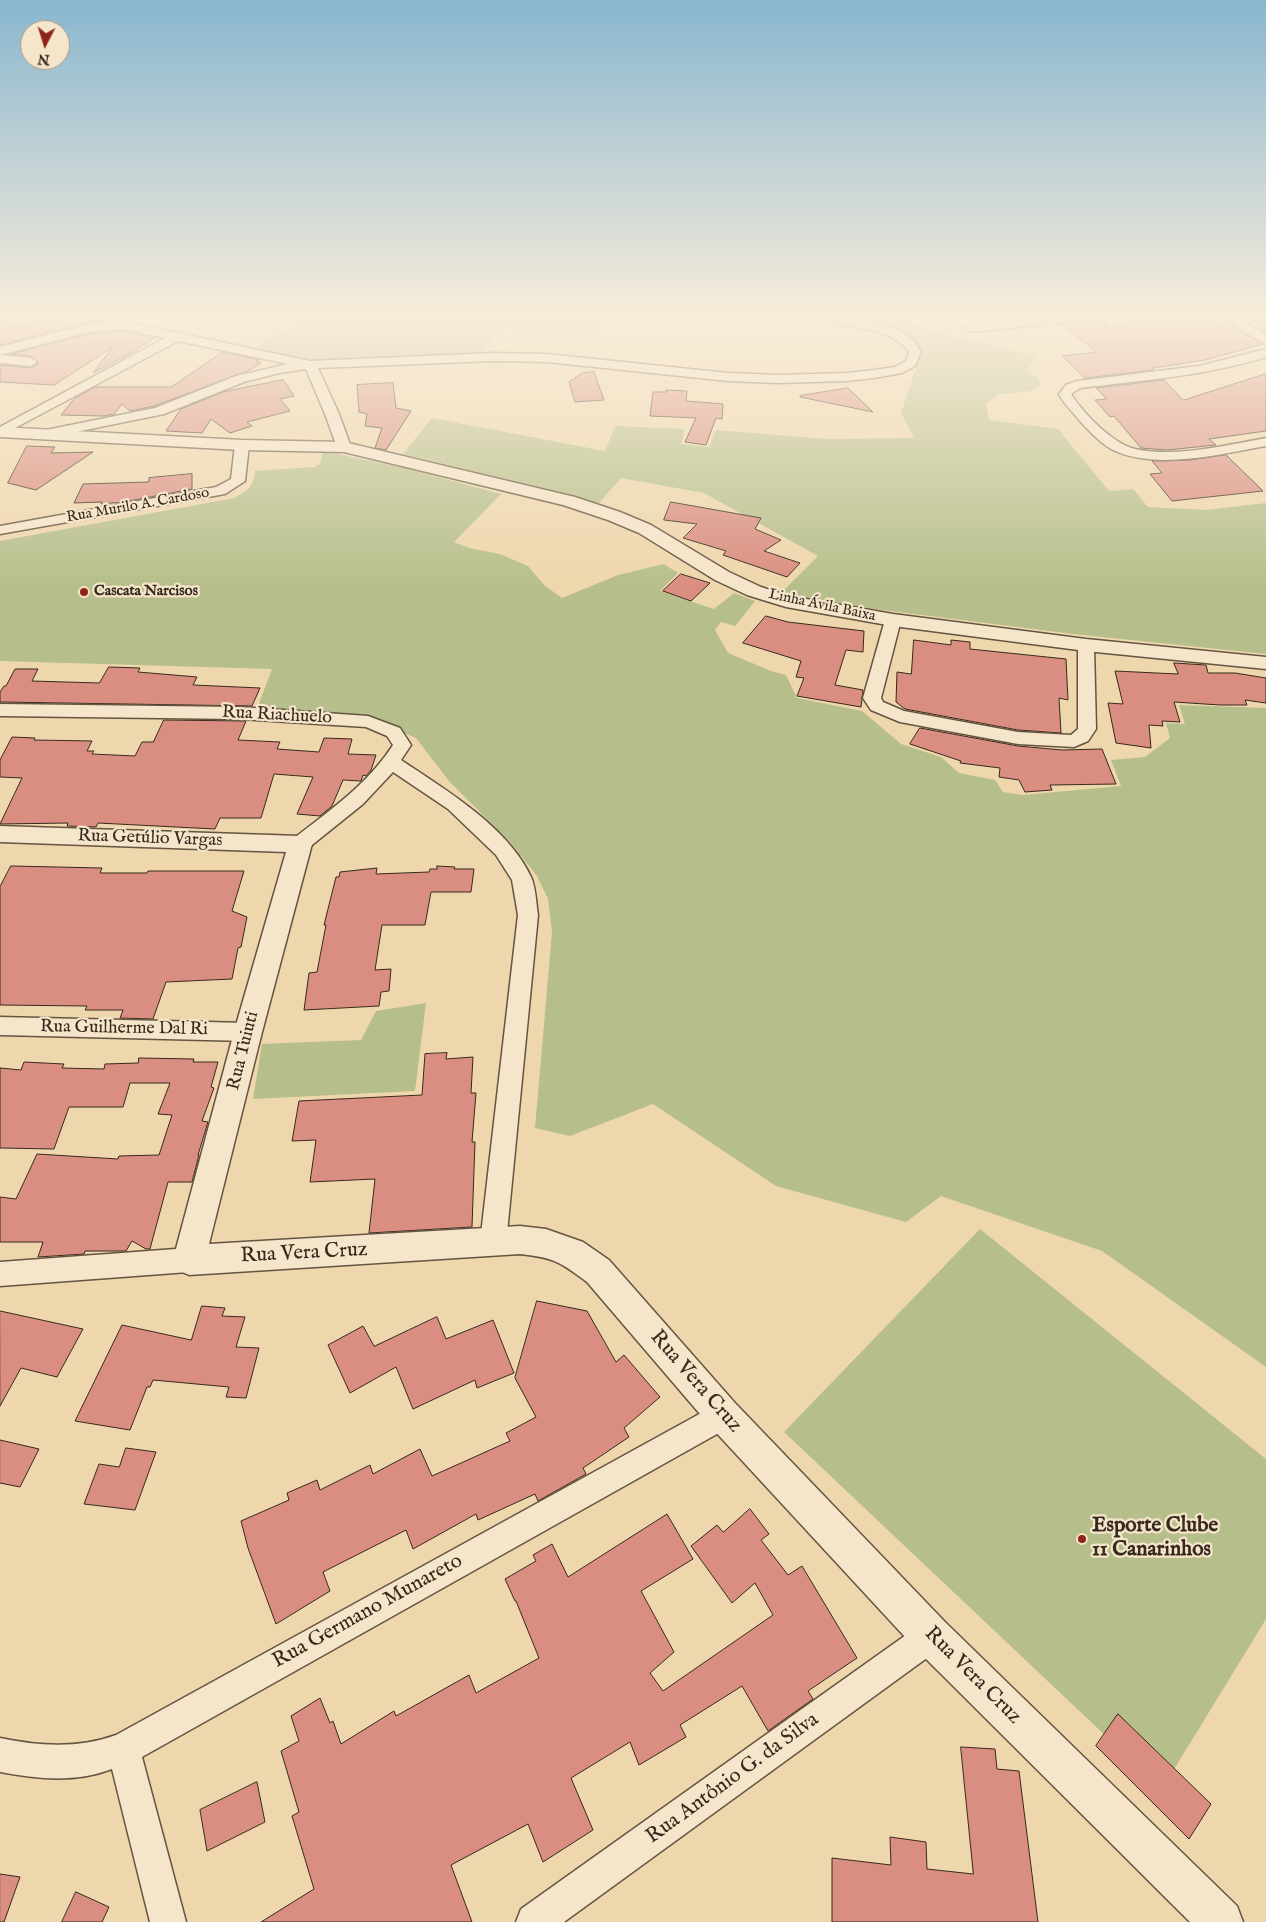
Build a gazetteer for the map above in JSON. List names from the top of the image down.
{
  "streets": {
    "street": [
      "Rua Murilo A. Cardoso",
      "Linha Ávila Baixa",
      "Rua Riachuelo",
      "Rua Getúlio Vargas",
      "Rua Guilherme Dal Ri",
      "Rua Tuiuti",
      "Rua Vera Cruz",
      "Rua Germano Munareto",
      "Rua Antônio G. da Silva"
    ]
  },
  "crossings": [
    ["Rua Murilo A. Cardoso", "Linha Ávila Baixa"],
    ["Rua Riachuelo", "Rua Getúlio Vargas"],
    ["Rua Riachuelo", "Rua Tuiuti"],
    ["Rua Getúlio Vargas", "Rua Tuiuti"],
    ["Rua Guilherme Dal Ri", "Rua Tuiuti"],
    ["Rua Tuiuti", "Rua Vera Cruz"],
    ["Rua Vera Cruz", "Rua Germano Munareto"],
    ["Rua Vera Cruz", "Rua Antônio G. da Silva"]
  ],
  "places": ["Cascata Narcisos", "Esporte Clube 11 Canarinhos"],
  "north": "bottom"
}
